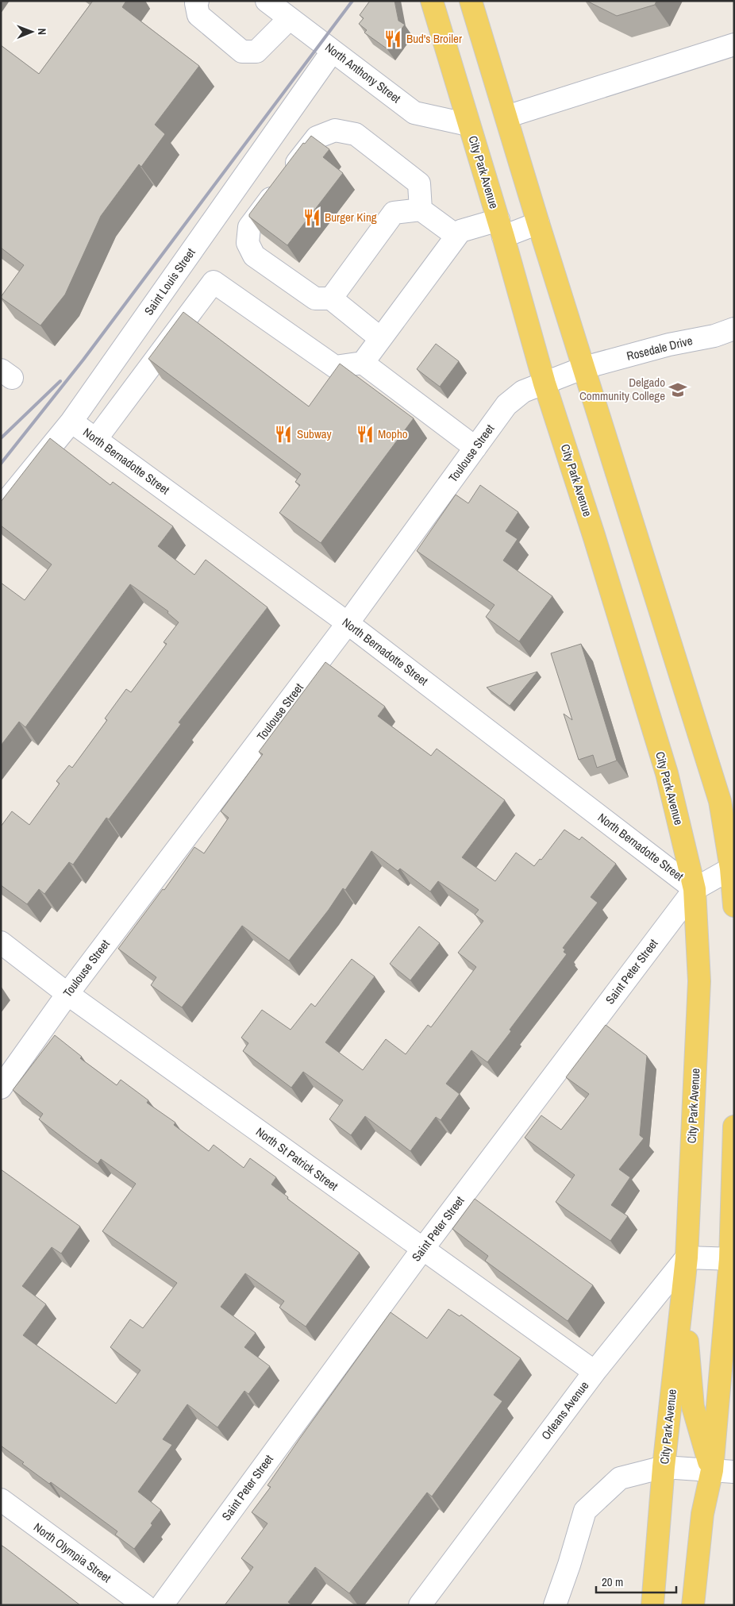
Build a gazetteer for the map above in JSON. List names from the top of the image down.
{
  "streets": {
    "main road": ["City Park Avenue"],
    "street": [
      "North Anthony Street",
      "Saint Louis Street",
      "Rosedale Drive",
      "Toulouse Street",
      "North Bernadotte Street",
      "Saint Peter Street",
      "North St Patrick Street",
      "Orleans Avenue",
      "North Olympia Street"
    ]
  },
  "crossings": [
    ["North Anthony Street", "City Park Avenue"],
    ["North Anthony Street", "Saint Louis Street"],
    ["City Park Avenue", "Toulouse Street"],
    ["City Park Avenue", "North Bernadotte Street"],
    ["City Park Avenue", "Saint Peter Street"],
    ["City Park Avenue", "Orleans Avenue"],
    ["Saint Louis Street", "North Bernadotte Street"],
    ["Rosedale Drive", "Toulouse Street"],
    ["Toulouse Street", "North Bernadotte Street"],
    ["Toulouse Street", "North St Patrick Street"],
    ["North Bernadotte Street", "Saint Peter Street"],
    ["Saint Peter Street", "North St Patrick Street"],
    ["North St Patrick Street", "Orleans Avenue"]
  ],
  "places": {
    "restaurant": [
      "Bud's Broiler",
      "Burger King",
      "Subway",
      "Mopho"
    ],
    "school or university": ["Delgado Community College"]
  },
  "scale_bar": "20 m",
  "north": "right"
}
